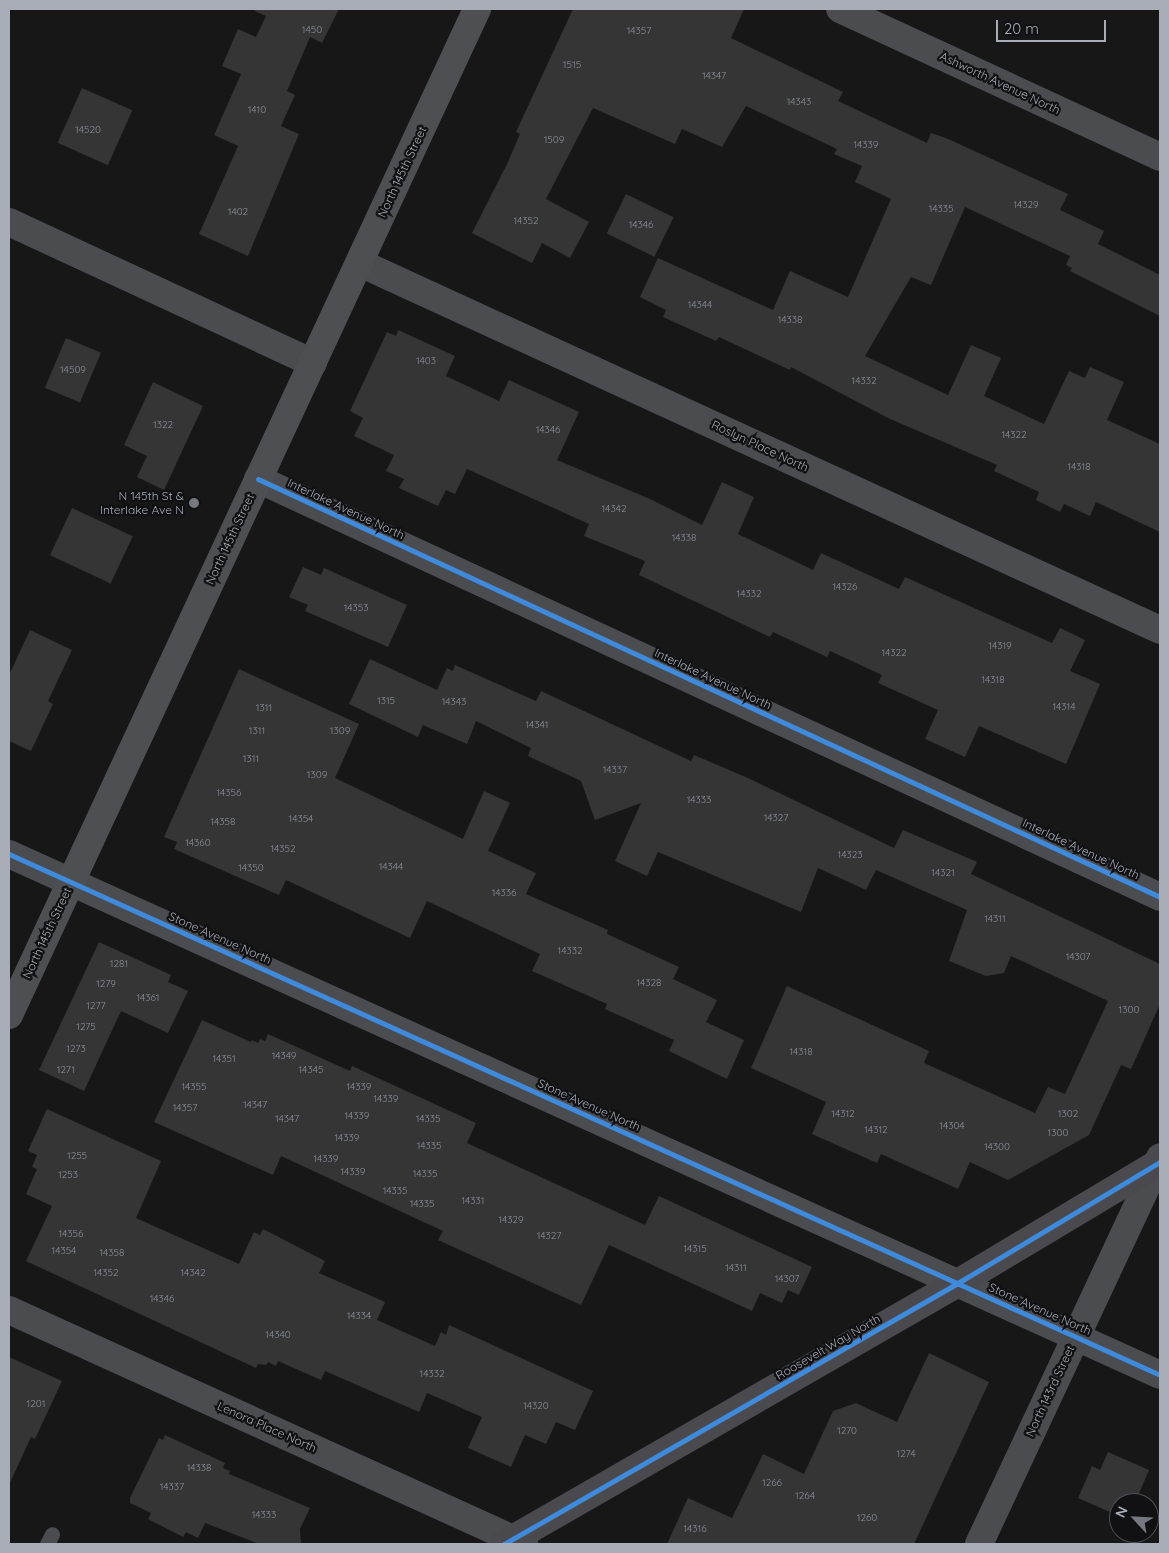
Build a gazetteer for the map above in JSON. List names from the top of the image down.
{
  "streets": {
    "main road": ["North 145th Street"],
    "street": [
      "Ashworth Avenue North",
      "Roslyn Place North",
      "Interlake Avenue North",
      "Stone Avenue North",
      "Roosevelt Way North",
      "North 143rd Street",
      "Lenora Place North"
    ]
  },
  "crossings": [
    ["North 145th Street", "Roslyn Place North"],
    ["North 145th Street", "Interlake Avenue North"],
    ["North 145th Street", "Stone Avenue North"],
    ["Stone Avenue North", "Roosevelt Way North"],
    ["Stone Avenue North", "North 143rd Street"],
    ["Roosevelt Way North", "North 143rd Street"],
    ["Roosevelt Way North", "Lenora Place North"]
  ],
  "places": ["N 145th St & Interlake Ave N"],
  "house_numbers": [
    "1450",
    "14357",
    "1515",
    "14347",
    "14343",
    "1410",
    "14520",
    "1509",
    "14339",
    "14329",
    "14335",
    "1402",
    "14352",
    "14346",
    "14344",
    "14338",
    "1403",
    "14509",
    "14332",
    "1322",
    "14346",
    "14322",
    "14318",
    "14342",
    "14338",
    "14326",
    "14332",
    "14353",
    "14319",
    "14322",
    "14318",
    "1315",
    "14343",
    "14314",
    "1311",
    "14341",
    "1311",
    "1309",
    "1311",
    "14337",
    "1309",
    "14356",
    "14333",
    "14327",
    "14354",
    "14358",
    "14360",
    "14352",
    "14323",
    "14344",
    "14350",
    "14321",
    "14336",
    "14311",
    "14332",
    "14307",
    "1281",
    "14328",
    "1279",
    "14361",
    "1277",
    "1300",
    "1275",
    "1273",
    "14318",
    "14349",
    "14351",
    "1271",
    "14345",
    "14355",
    "14339",
    "14339",
    "14347",
    "14357",
    "14312",
    "1302",
    "14339",
    "14347",
    "14335",
    "14304",
    "14312",
    "1300",
    "14339",
    "14335",
    "14300",
    "1255",
    "14339",
    "14339",
    "14335",
    "1253",
    "14335",
    "14331",
    "14335",
    "14329",
    "14356",
    "14327",
    "14315",
    "14354",
    "14358",
    "14311",
    "14352",
    "14342",
    "14307",
    "14346",
    "14334",
    "14340",
    "14332",
    "1201",
    "14320",
    "1270",
    "1274",
    "14338",
    "1266",
    "14337",
    "1264",
    "14333",
    "1260",
    "14316"
  ],
  "scale_bar": "20 m",
  "north": "top left"
}
